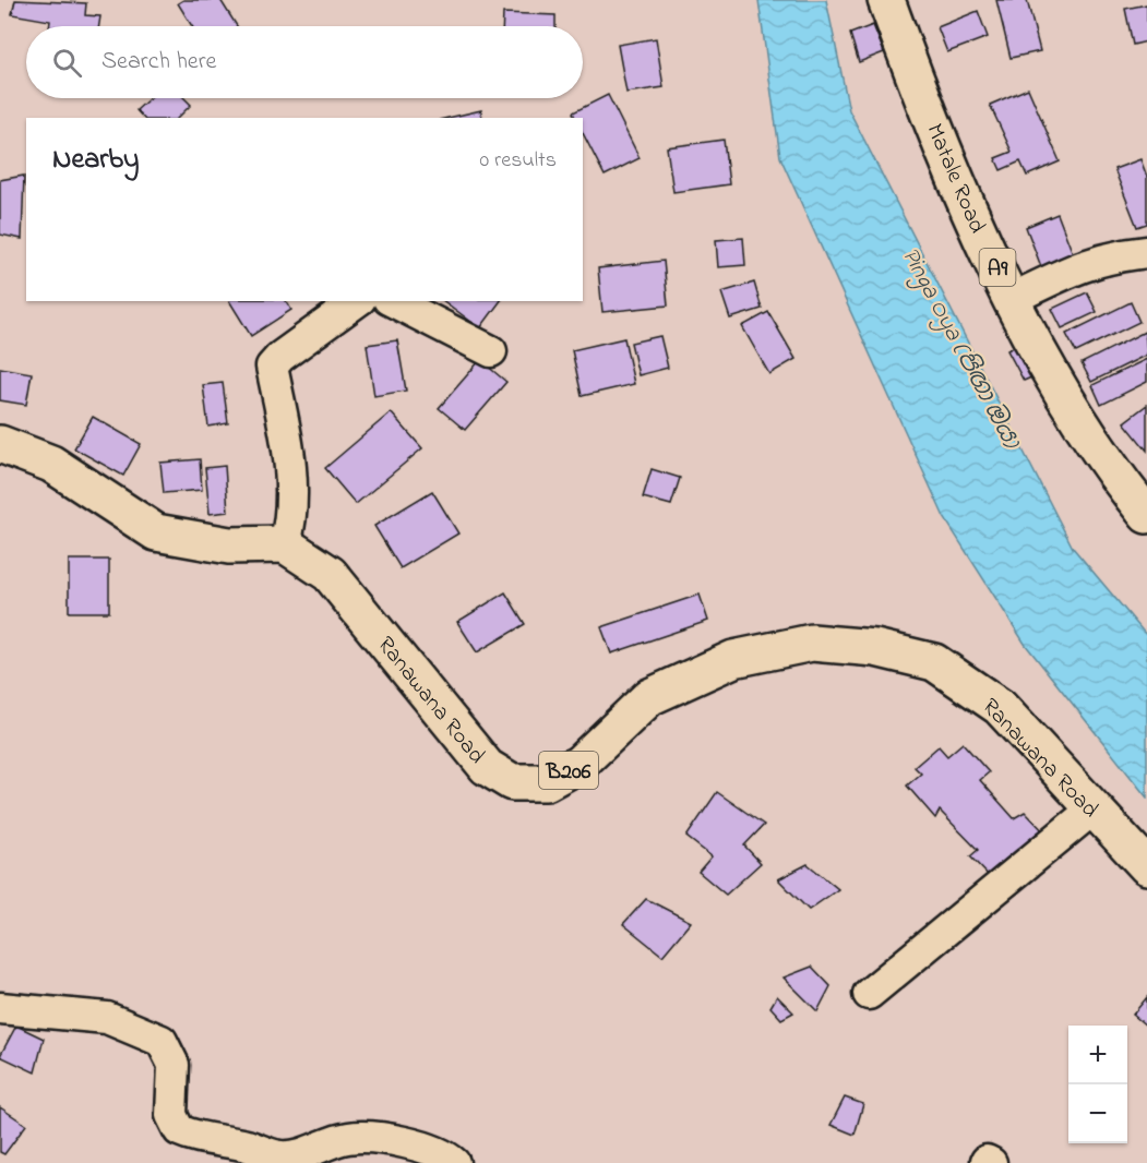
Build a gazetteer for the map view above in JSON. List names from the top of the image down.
{
  "streets": {
    "main road": [
      "Matale Road",
      "A9",
      "Ranawana Road",
      "B206"
    ]
  },
  "water": ["Pinga Oya (පිඟා ඔය)"],
  "page": {
    "search": "Search here",
    "heading": ["Nearby", "0 results"],
    "map_buttons": ["+", "−"]
  }
}
